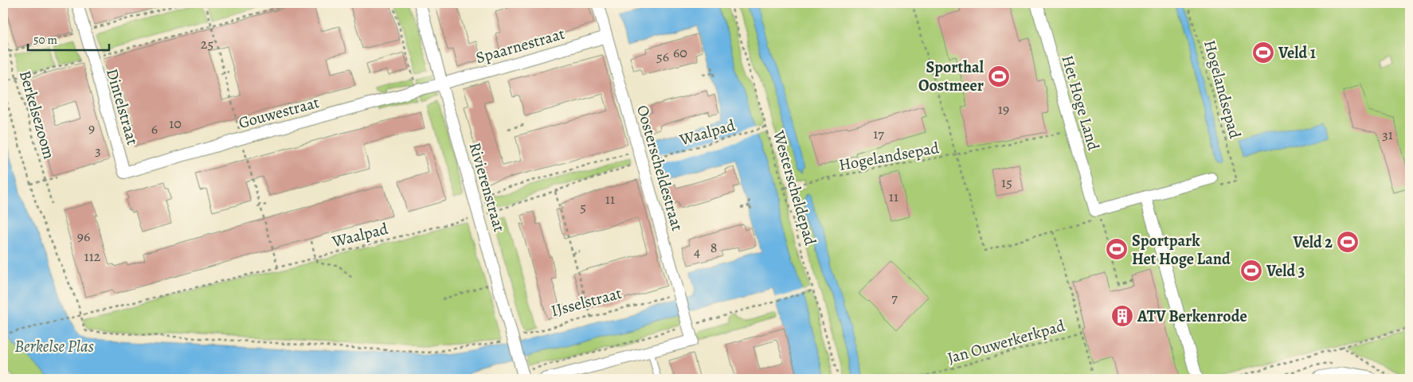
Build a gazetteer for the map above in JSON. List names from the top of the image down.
{
  "streets": {
    "street": [
      "Spaarnestraat",
      "Het Hoge Land",
      "Dintelstraat",
      "Gouwestraat",
      "Oosterscheldestraat",
      "Rivierenstraat"
    ],
    "path": [
      "Hogelandsepad",
      "Berkelsezoom",
      "Waalpad",
      "Westerscheldepad",
      "IJsselstraat",
      "Jan Ouwerkerkpad"
    ]
  },
  "crossings": [
    ["Spaarnestraat", "Gouwestraat"],
    ["Spaarnestraat", "Oosterscheldestraat"],
    ["Spaarnestraat", "Rivierenstraat"],
    ["Hogelandsepad", "Westerscheldepad"],
    ["Dintelstraat", "Gouwestraat"],
    ["Gouwestraat", "Rivierenstraat"],
    ["Waalpad", "Oosterscheldestraat"],
    ["Waalpad", "Rivierenstraat"],
    ["Waalpad", "Westerscheldepad"],
    ["Waalpad", "IJsselstraat"],
    ["Oosterscheldestraat", "IJsselstraat"],
    ["Rivierenstraat", "IJsselstraat"]
  ],
  "water": ["Berkelse Plas"],
  "places": {
    "sports": [
      "Veld 1",
      "Sporthal Oostmeer",
      "Veld 2",
      "Sportpark Het Hoge Land",
      "Veld 3"
    ],
    "building": ["ATV Berkenrode"]
  },
  "house_numbers": [
    "25",
    "60",
    "56",
    "19",
    "10",
    "9",
    "6",
    "17",
    "31",
    "3",
    "15",
    "11",
    "11",
    "5",
    "96",
    "8",
    "4",
    "112",
    "7"
  ],
  "scale_bar": "50 m"
}
